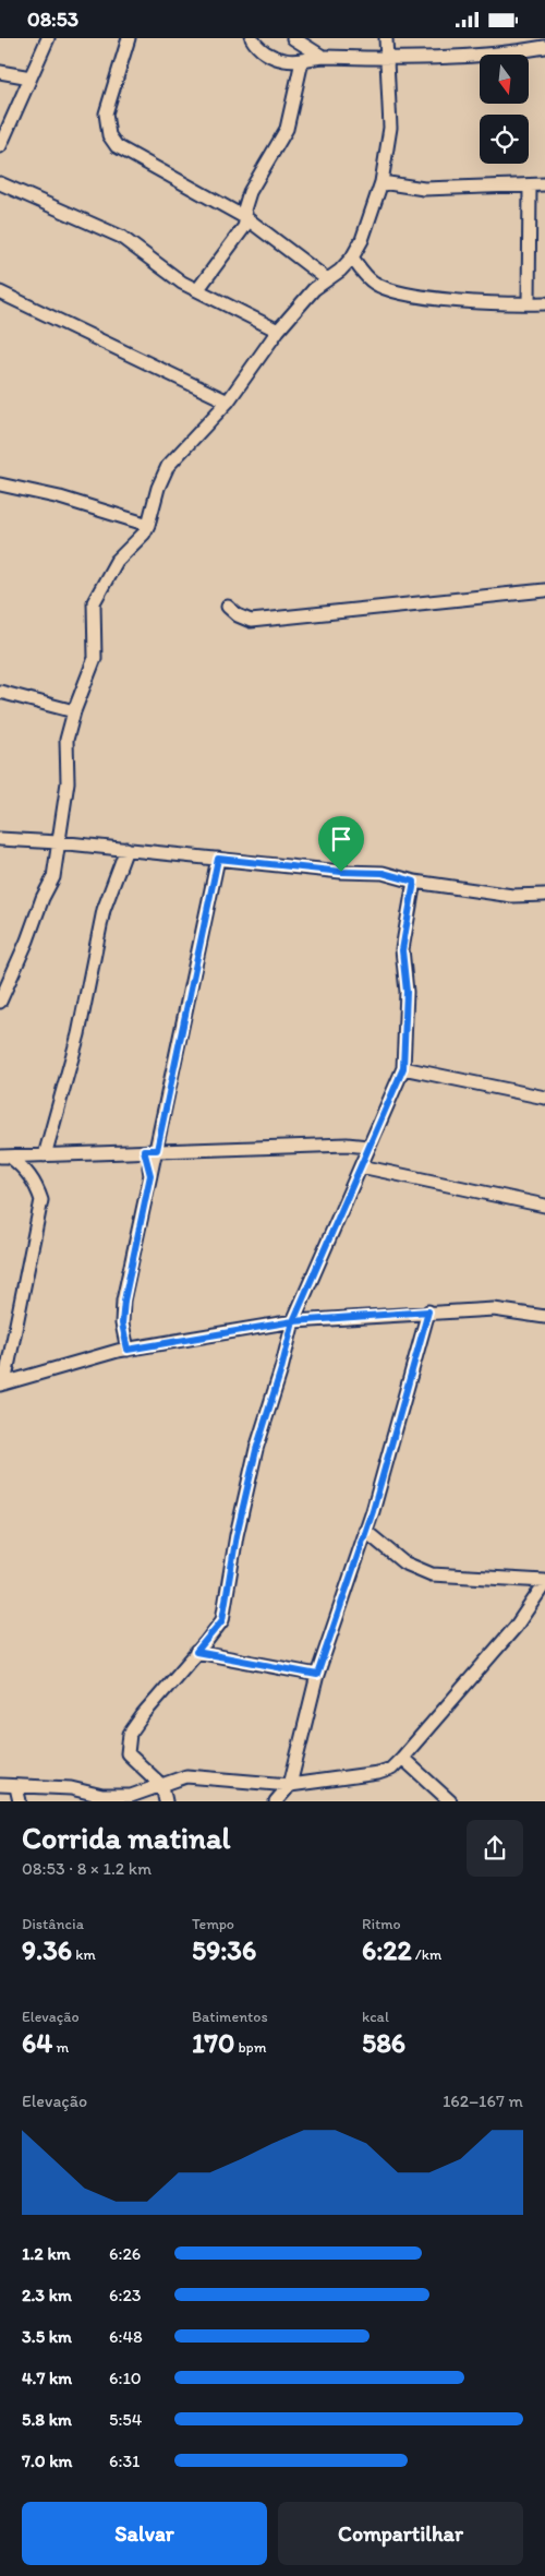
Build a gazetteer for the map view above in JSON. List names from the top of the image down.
{
  "north": "bottom",
  "page": {
    "status": "08:53",
    "heading": ["Corrida matinal", "08:53 · 8 × 1.2 km"],
    "stats": [
      ["Distância", "9.36 km"],
      ["Tempo", "59:36"],
      ["Ritmo", "6:22 /km"],
      ["Elevação", "64 m"],
      ["Batimentos", "170 bpm"],
      ["kcal", "586"]
    ],
    "chart": ["Elevação", "162–167 m"],
    "list": [
      {
        "name": "1.2 km",
        "note": "6:26"
      },
      {
        "name": "2.3 km",
        "note": "6:23"
      },
      {
        "name": "3.5 km",
        "note": "6:48"
      },
      {
        "name": "4.7 km",
        "note": "6:10"
      },
      {
        "name": "5.8 km",
        "note": "5:54"
      },
      {
        "name": "7.0 km",
        "note": "6:31"
      }
    ],
    "buttons": ["Salvar", "Compartilhar"]
  }
}
